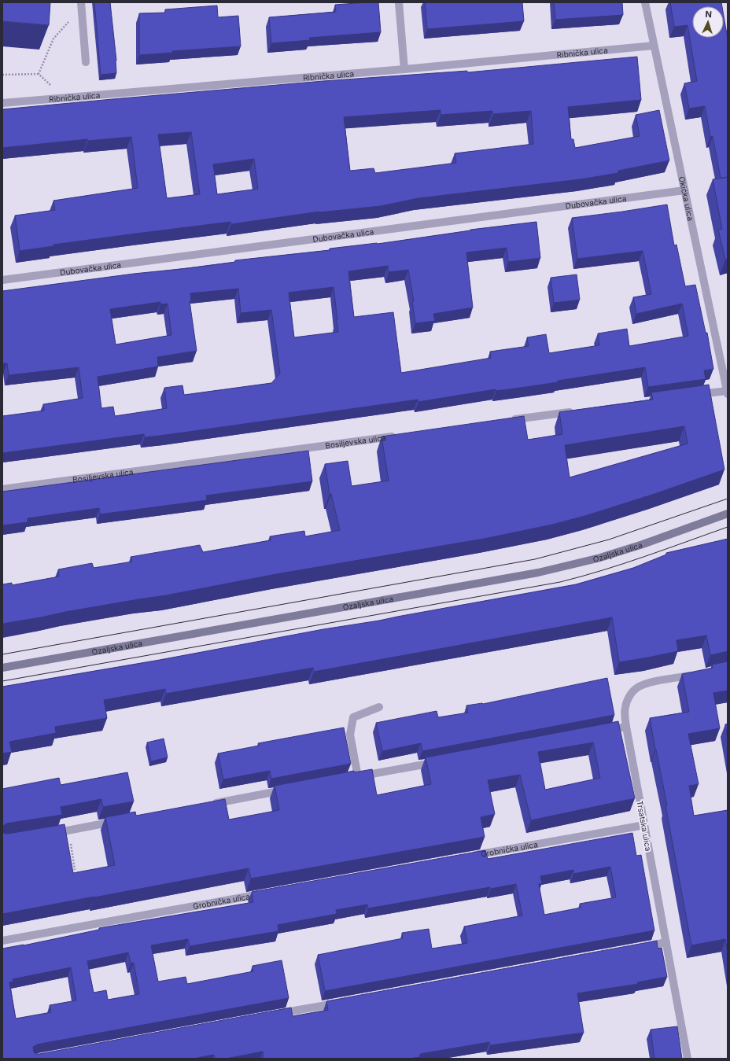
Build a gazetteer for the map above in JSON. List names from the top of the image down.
{
  "streets": {
    "main road": ["Ozaljska ulica"],
    "street": [
      "Ribnička ulica",
      "Okićka ulica",
      "Dubovačka ulica",
      "Bosiljevska ulica",
      "Trsatska ulica",
      "Grobnička ulica"
    ]
  },
  "crossings": [
    ["Ribnička ulica", "Okićka ulica"],
    ["Okićka ulica", "Dubovačka ulica"],
    ["Trsatska ulica", "Grobnička ulica"]
  ],
  "north": "top"
}
